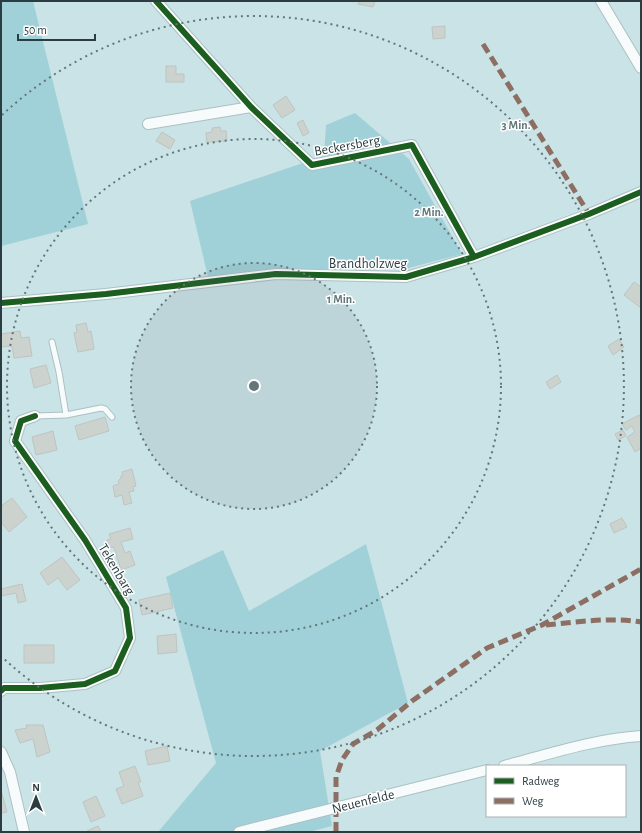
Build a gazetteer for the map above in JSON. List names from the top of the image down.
{
  "streets": {
    "street": [
      "Beckersberg",
      "Brandholzweg",
      "Tekenbarg",
      "Neuenfelde"
    ]
  },
  "crossings": [
    ["Beckersberg", "Brandholzweg"]
  ],
  "legend": ["Radweg", "Weg"],
  "scale_bar": "50 m",
  "north": "top",
  "rings": ["3 Min.", "2 Min.", "1 Min."]
}
